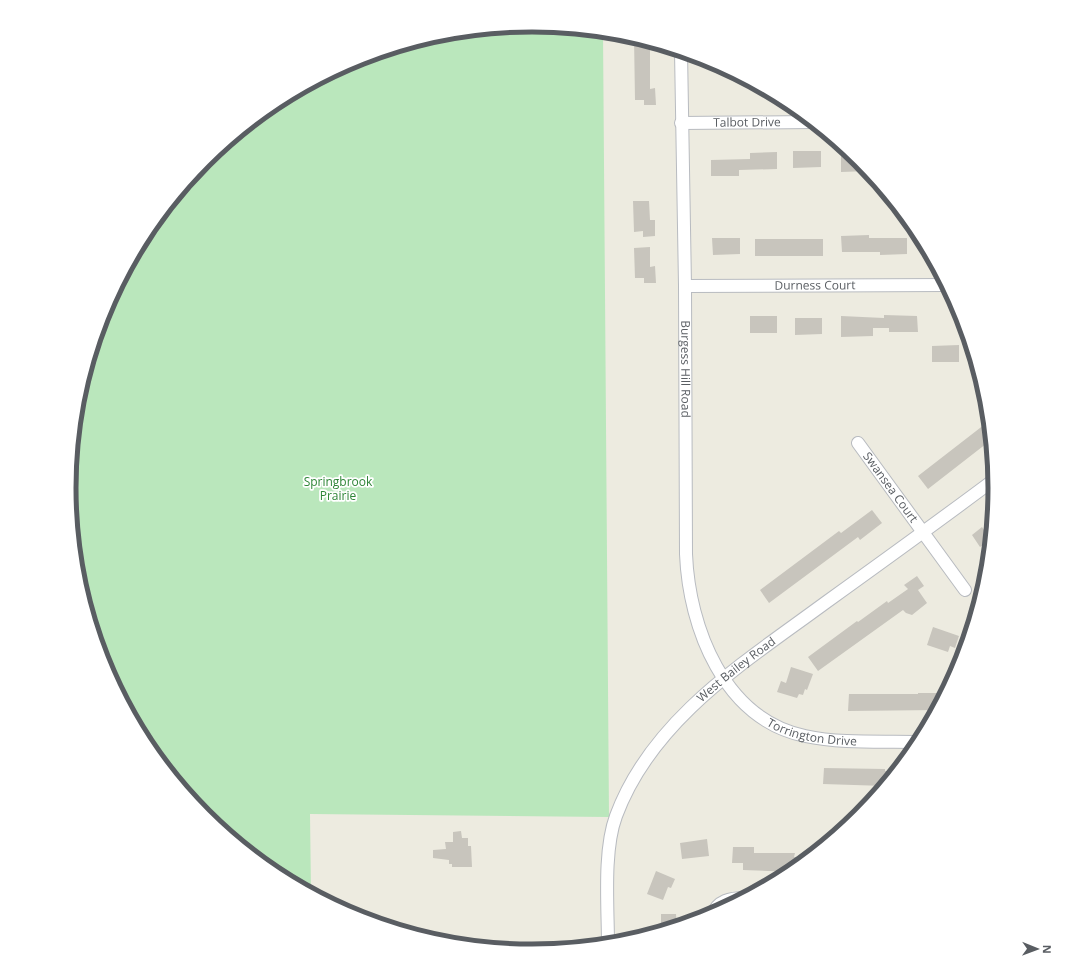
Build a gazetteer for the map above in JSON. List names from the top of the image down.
{
  "streets": {
    "street": [
      "Talbot Drive",
      "Durness Court",
      "Burgess Hill Road",
      "Swansea Court",
      "West Bailey Road",
      "Torrington Drive"
    ]
  },
  "crossings": [
    ["Talbot Drive", "Burgess Hill Road"],
    ["Durness Court", "Burgess Hill Road"],
    ["Burgess Hill Road", "West Bailey Road"],
    ["Burgess Hill Road", "Torrington Drive"],
    ["Swansea Court", "West Bailey Road"],
    ["West Bailey Road", "Torrington Drive"]
  ],
  "parks": ["Springbrook Prairie"],
  "north": "right"
}
